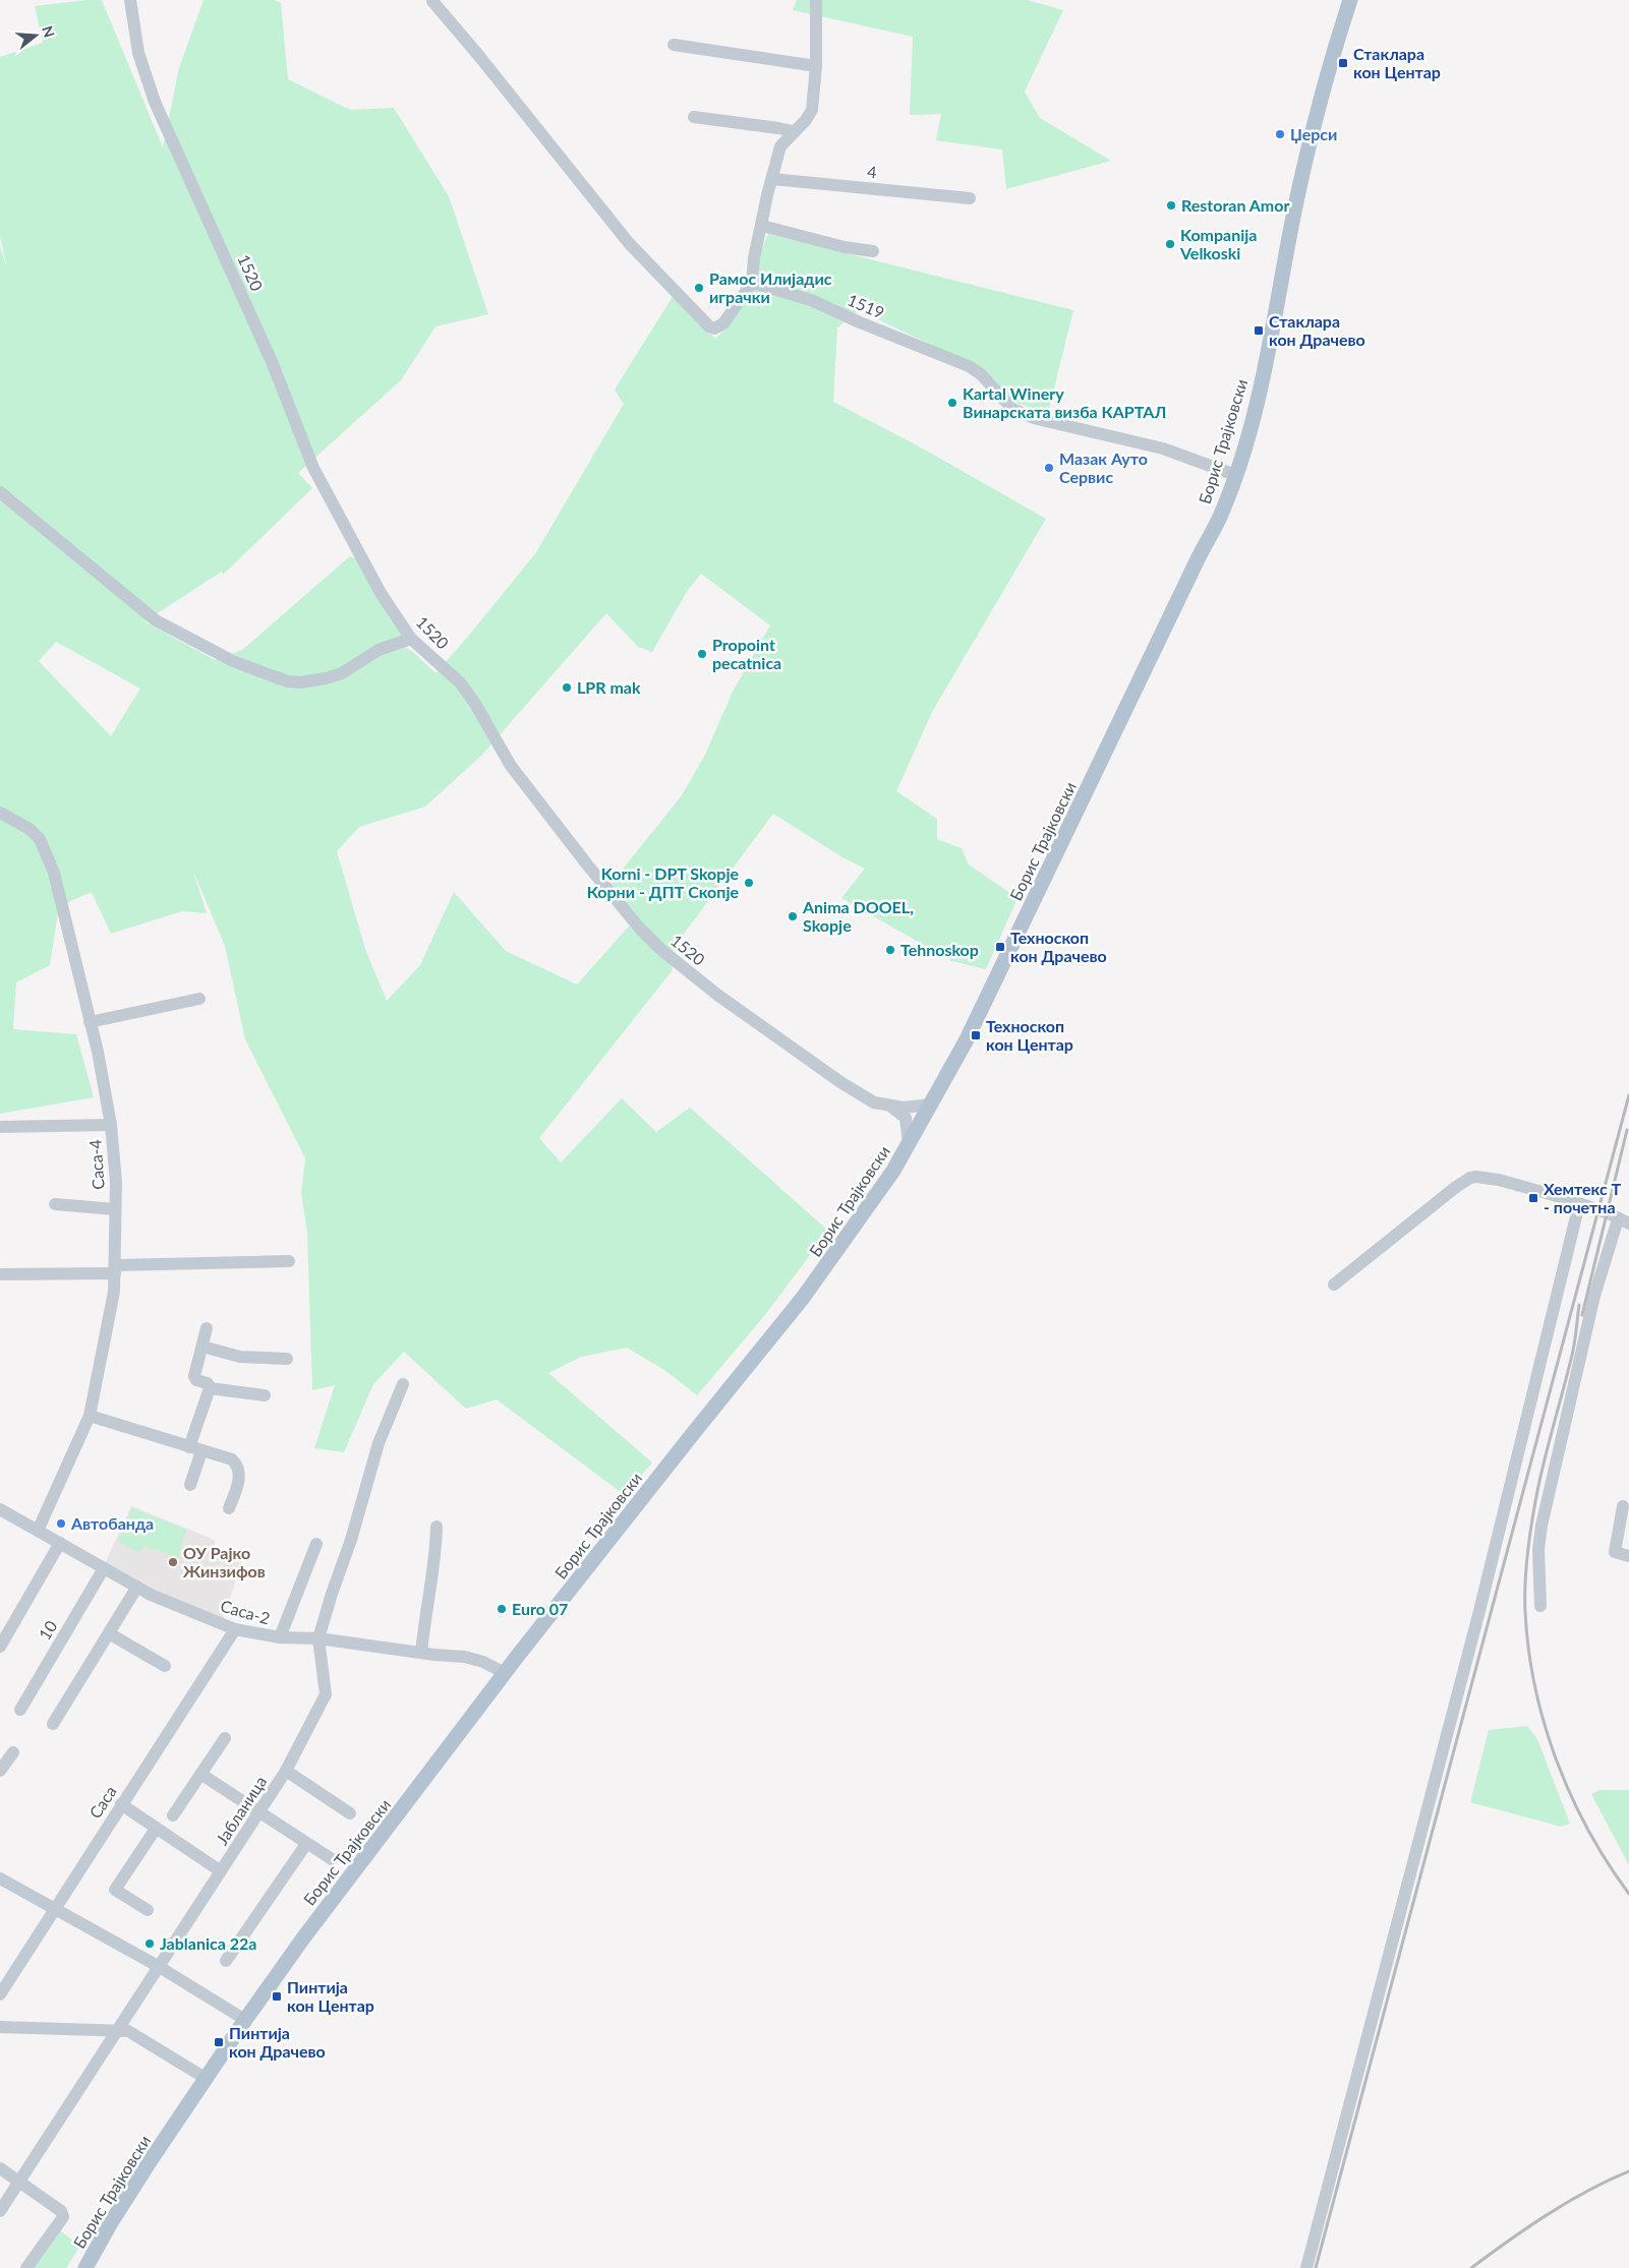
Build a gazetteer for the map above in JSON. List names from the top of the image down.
{
  "streets": {
    "main road": ["Борис Трајковски"],
    "street": [
      "4",
      "1520",
      "1519",
      "Саса-4",
      "Саса-2",
      "10",
      "Саса",
      "Јабланица"
    ]
  },
  "crossings": [
    ["1520", "Борис Трајковски"],
    ["1519", "Борис Трајковски"],
    ["Борис Трајковски", "Саса-2"],
    ["Саса-4", "Саса-2"],
    ["Саса-2", "10"],
    ["Саса-2", "Саса"],
    ["Саса-2", "Јабланица"]
  ],
  "places": {
    "transit": [
      "Стаклара кон Центар",
      "Стаклара кон Драчево",
      "Техноскоп кон Драчево",
      "Техноскоп кон Центар",
      "Хемтекс Т - почетна",
      "Пинтија кон Центар",
      "Пинтија кон Драчево"
    ],
    "other": [
      "Џерси",
      "Restoran Amor",
      "Kompanija Velkoski",
      "Рамос Илијадис играчки",
      "Kartal Winery Винарската визба КАРТАЛ",
      "Мазак Ауто Сервис",
      "Propoint pecatnica",
      "LPR mak",
      "Korni - DPT Skopje Корни - ДПТ Скопје",
      "Anima DOOEL, Skopje",
      "Tehnoskop",
      "Автобанда",
      "ОУ Рајко Жинзифов",
      "Euro 07",
      "Jablanica 22a"
    ]
  },
  "north": "right"
}
